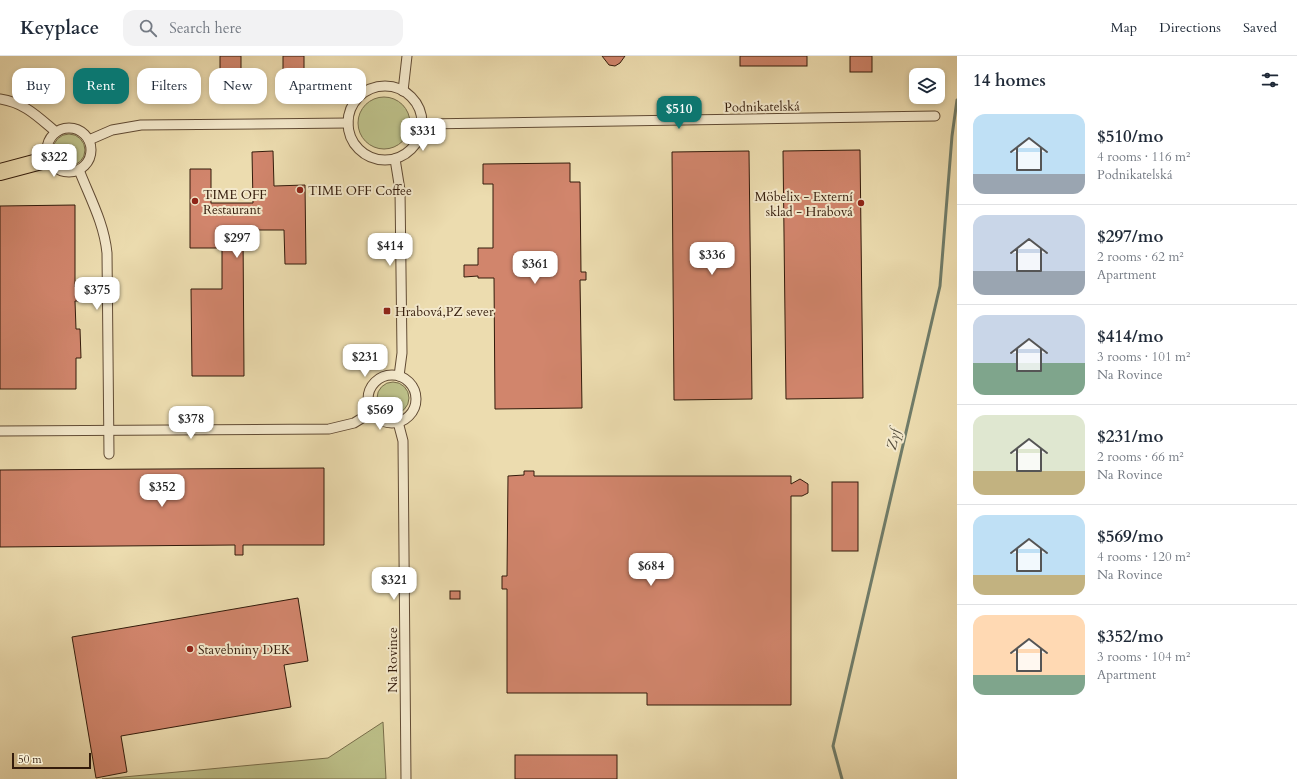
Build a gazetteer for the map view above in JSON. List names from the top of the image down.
{
  "streets": {
    "street": ["Podnikatelská", "Na Rovince"]
  },
  "water": ["Zyf"],
  "places": {
    "other": [
      "TIME OFF Coffee",
      "TIME OFF Restaurant",
      "Möbelix - Externí sklad - Hrabová",
      "Stavebniny DEK"
    ],
    "transit": ["Hrabová,PZ sever"]
  },
  "scale_bar": "50 m",
  "page": {
    "header": "Keyplace",
    "search": "Search here",
    "nav": ["Map", "Directions", "Saved"],
    "heading": "14 homes",
    "chip": [
      "Buy",
      "Rent",
      "Filters",
      "New",
      "Apartment"
    ],
    "price": [
      "$510",
      "$331",
      "$322",
      "$297",
      "$414",
      "$336",
      "$361",
      "$375",
      "$231",
      "$569",
      "$378",
      "$352",
      "$684",
      "$321"
    ],
    "list": [
      {
        "name": "$510/mo",
        "note": "4 rooms · 116 m² · Podnikatelská"
      },
      {
        "name": "$297/mo",
        "note": "2 rooms · 62 m² · Apartment"
      },
      {
        "name": "$414/mo",
        "note": "3 rooms · 101 m² · Na Rovince"
      },
      {
        "name": "$231/mo",
        "note": "2 rooms · 66 m² · Na Rovince"
      },
      {
        "name": "$569/mo",
        "note": "4 rooms · 120 m² · Na Rovince"
      },
      {
        "name": "$352/mo",
        "note": "3 rooms · 104 m² · Apartment"
      }
    ],
    "scale": "50 m"
  }
}
